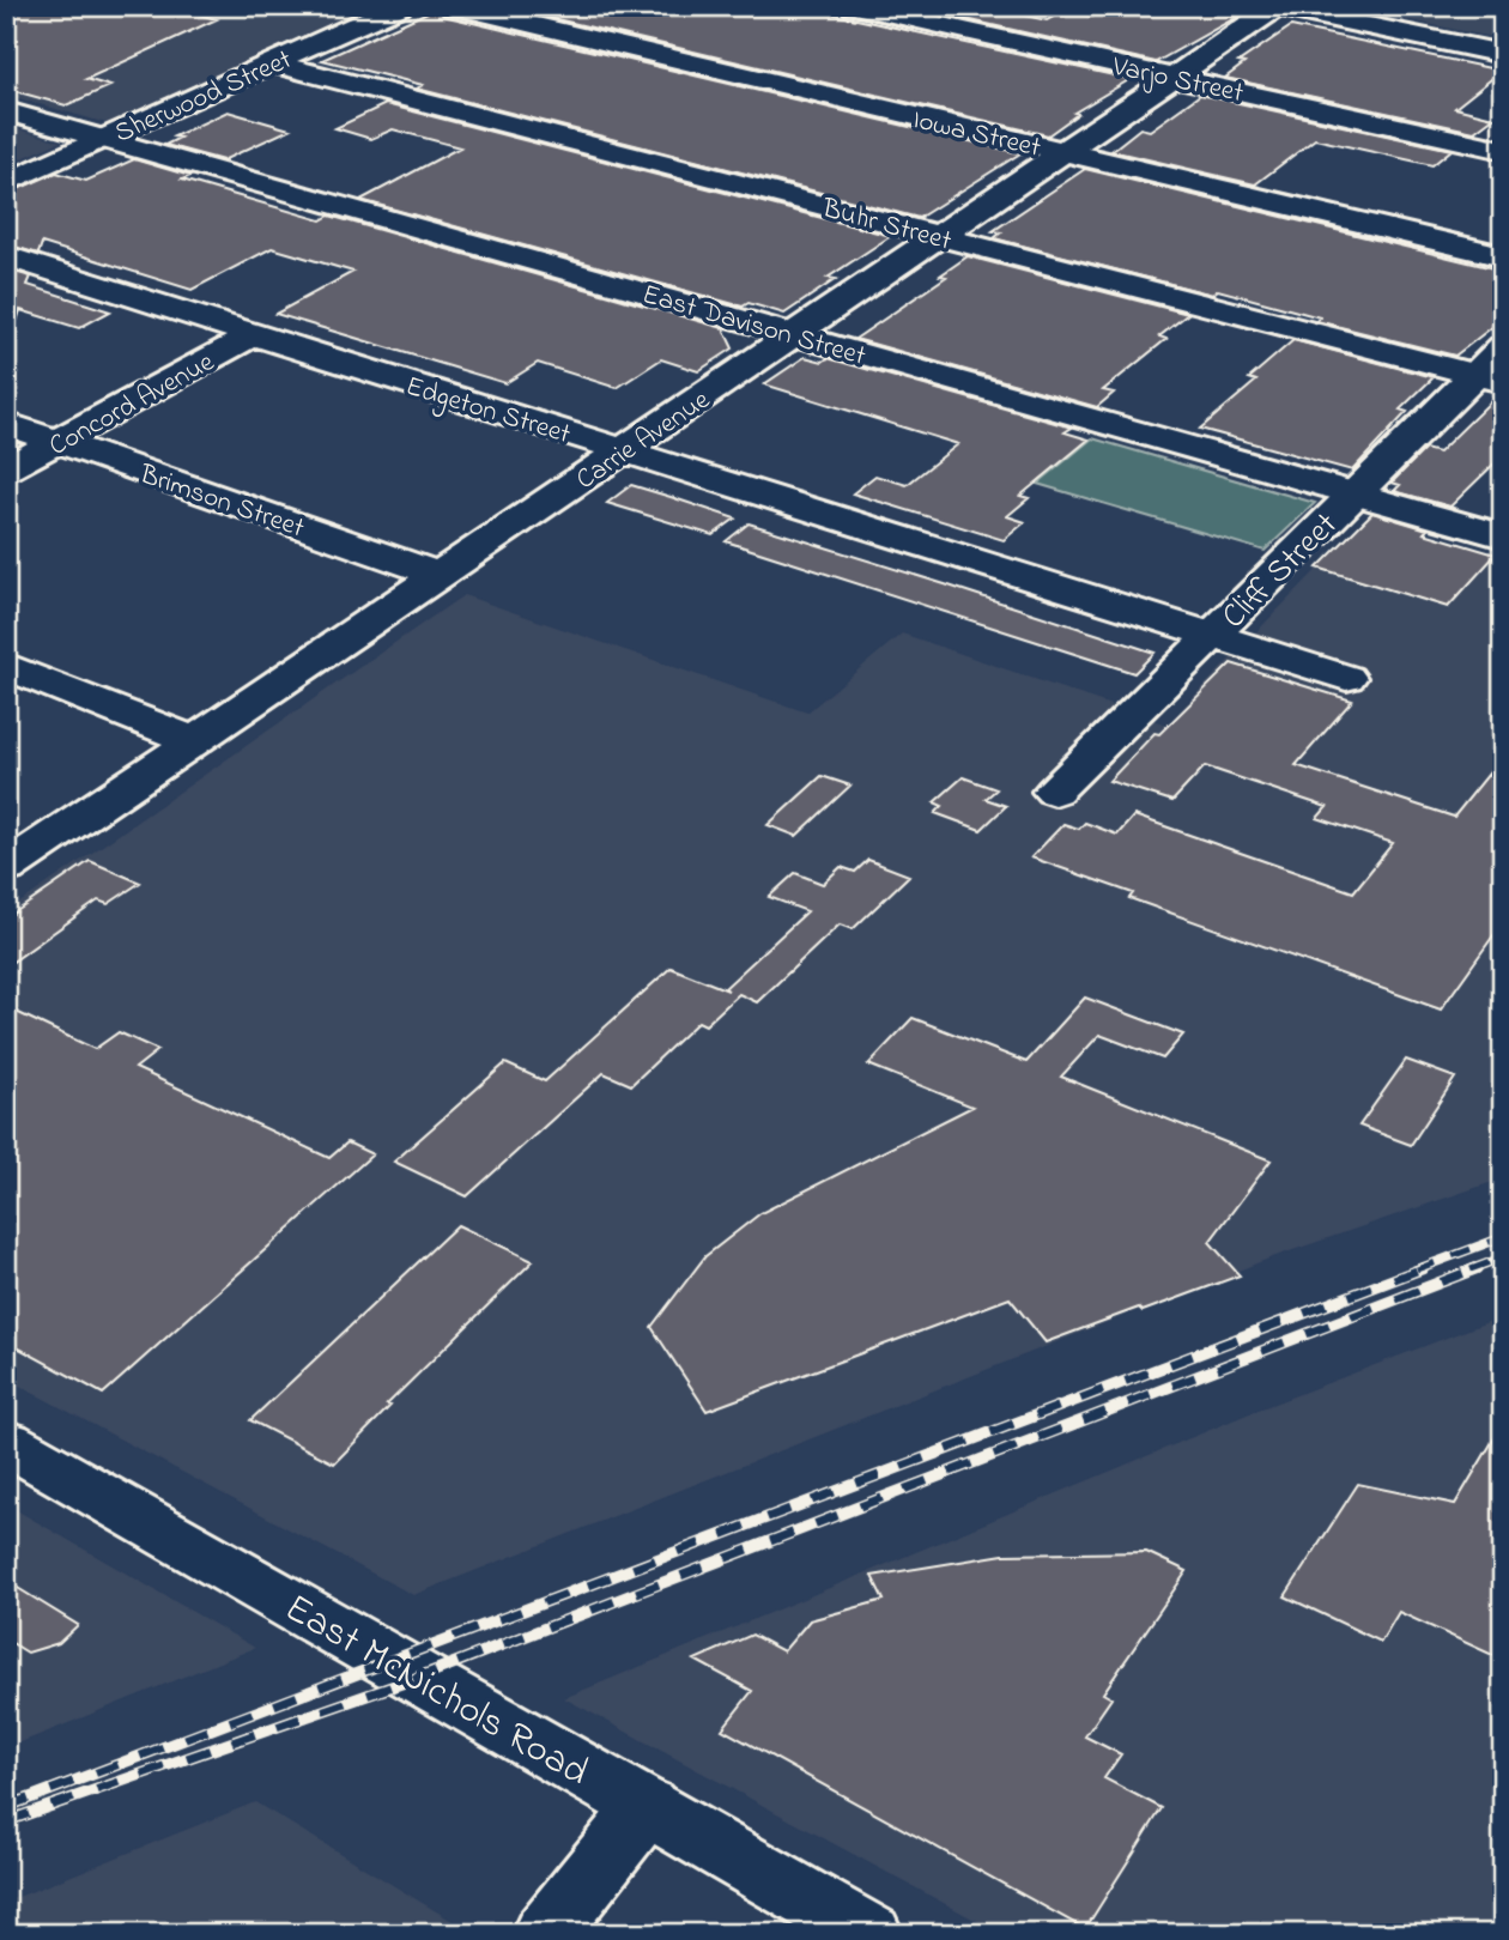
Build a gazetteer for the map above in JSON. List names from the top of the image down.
{
  "streets": {
    "street": [
      "Varjo Street",
      "Sherwood Street",
      "Iowa Street",
      "Buhr Street",
      "East Davison Street",
      "Concord Avenue",
      "Edgeton Street",
      "Carrie Avenue",
      "Brimson Street",
      "Cliff Street",
      "East McNichols Road"
    ]
  },
  "crossings": [
    ["Varjo Street", "Carrie Avenue"],
    ["Sherwood Street", "Buhr Street"],
    ["Sherwood Street", "East Davison Street"],
    ["Iowa Street", "Carrie Avenue"],
    ["Buhr Street", "Carrie Avenue"],
    ["Buhr Street", "Cliff Street"],
    ["East Davison Street", "Carrie Avenue"],
    ["East Davison Street", "Cliff Street"],
    ["Concord Avenue", "Edgeton Street"],
    ["Concord Avenue", "Brimson Street"],
    ["Edgeton Street", "Carrie Avenue"],
    ["Edgeton Street", "Cliff Street"],
    ["Carrie Avenue", "Brimson Street"]
  ]
}
